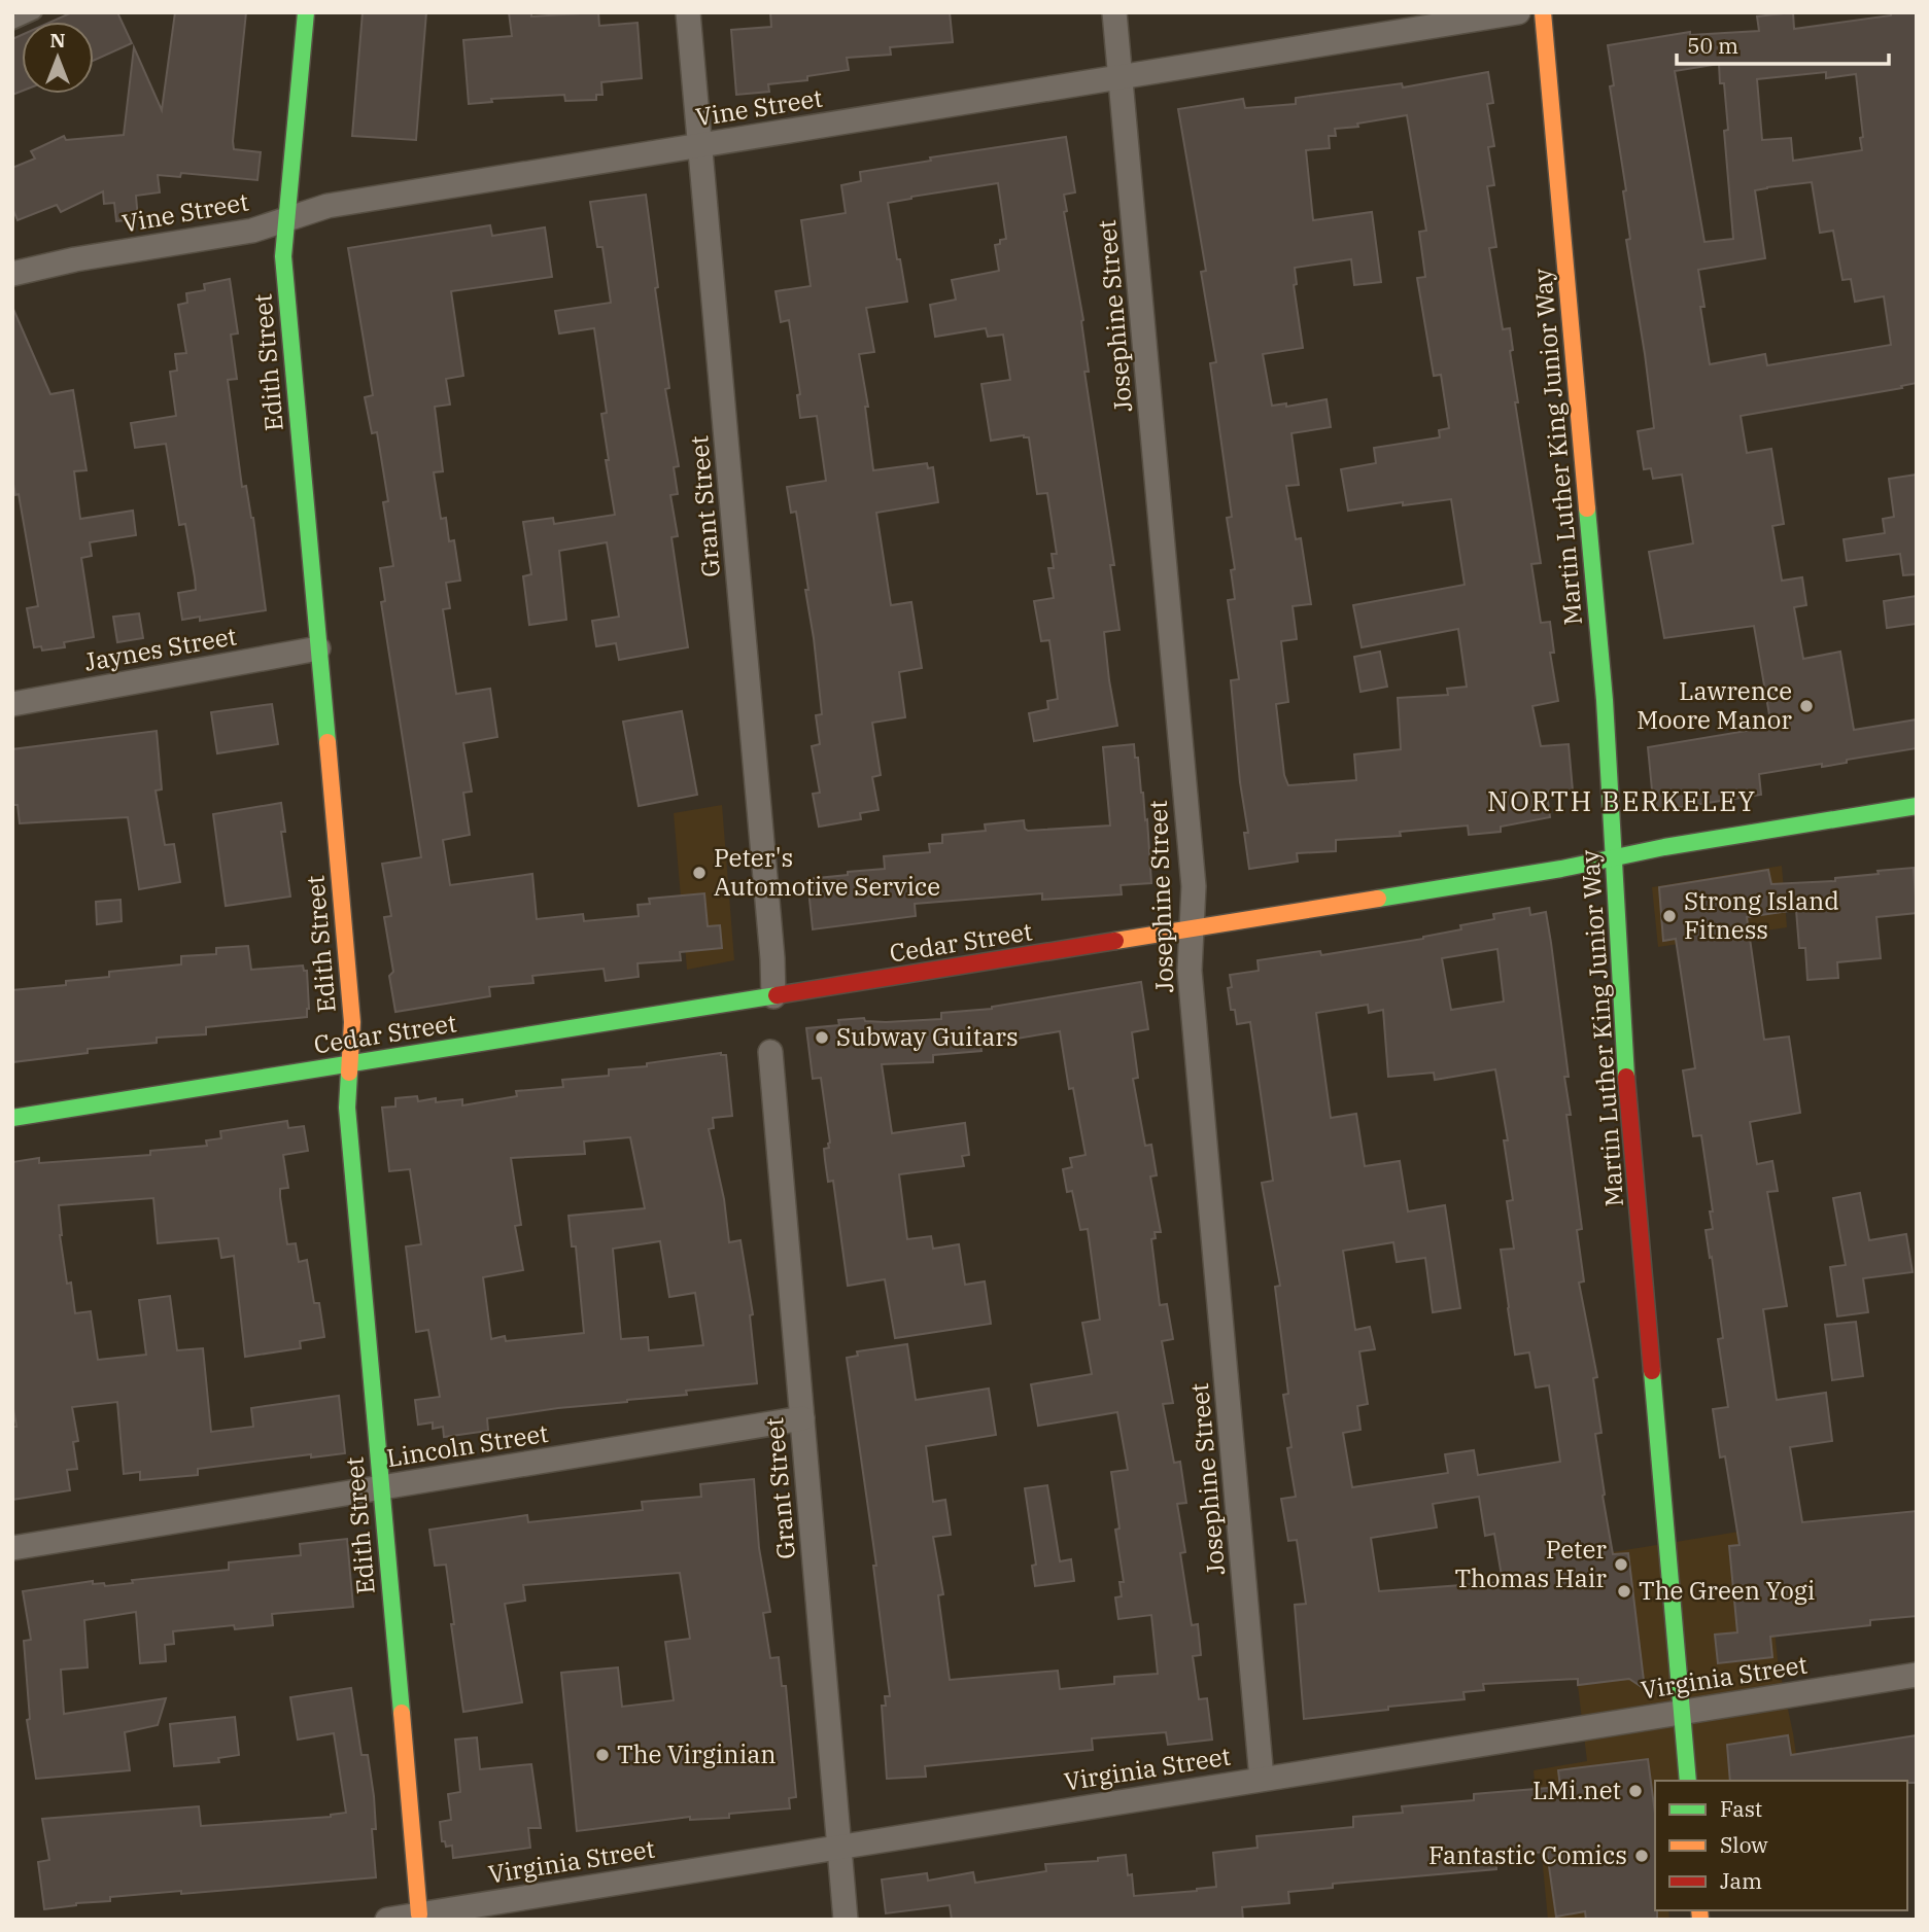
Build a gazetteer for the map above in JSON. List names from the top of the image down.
{
  "streets": {
    "street": [
      "Vine Street",
      "Josephine Street",
      "Edith Street",
      "Martin Luther King Junior Way",
      "Grant Street",
      "Jaynes Street",
      "Cedar Street",
      "Lincoln Street",
      "Virginia Street"
    ]
  },
  "crossings": [
    ["Vine Street", "Josephine Street"],
    ["Vine Street", "Edith Street"],
    ["Vine Street", "Grant Street"],
    ["Josephine Street", "Cedar Street"],
    ["Josephine Street", "Virginia Street"],
    ["Edith Street", "Jaynes Street"],
    ["Edith Street", "Cedar Street"],
    ["Edith Street", "Lincoln Street"],
    ["Edith Street", "Virginia Street"],
    ["Martin Luther King Junior Way", "Cedar Street"],
    ["Martin Luther King Junior Way", "Virginia Street"],
    ["Grant Street", "Cedar Street"],
    ["Grant Street", "Lincoln Street"],
    ["Grant Street", "Virginia Street"]
  ],
  "districts": ["NORTH BERKELEY"],
  "places": [
    "Lawrence Moore Manor",
    "Peter's Automotive Service",
    "Strong Island Fitness",
    "Subway Guitars",
    "Peter Thomas Hair",
    "The Green Yogi",
    "The Virginian",
    "LMi.net",
    "Fantastic Comics"
  ],
  "legend": ["Fast", "Slow", "Jam"],
  "scale_bar": "50 m",
  "north": "top"
}
